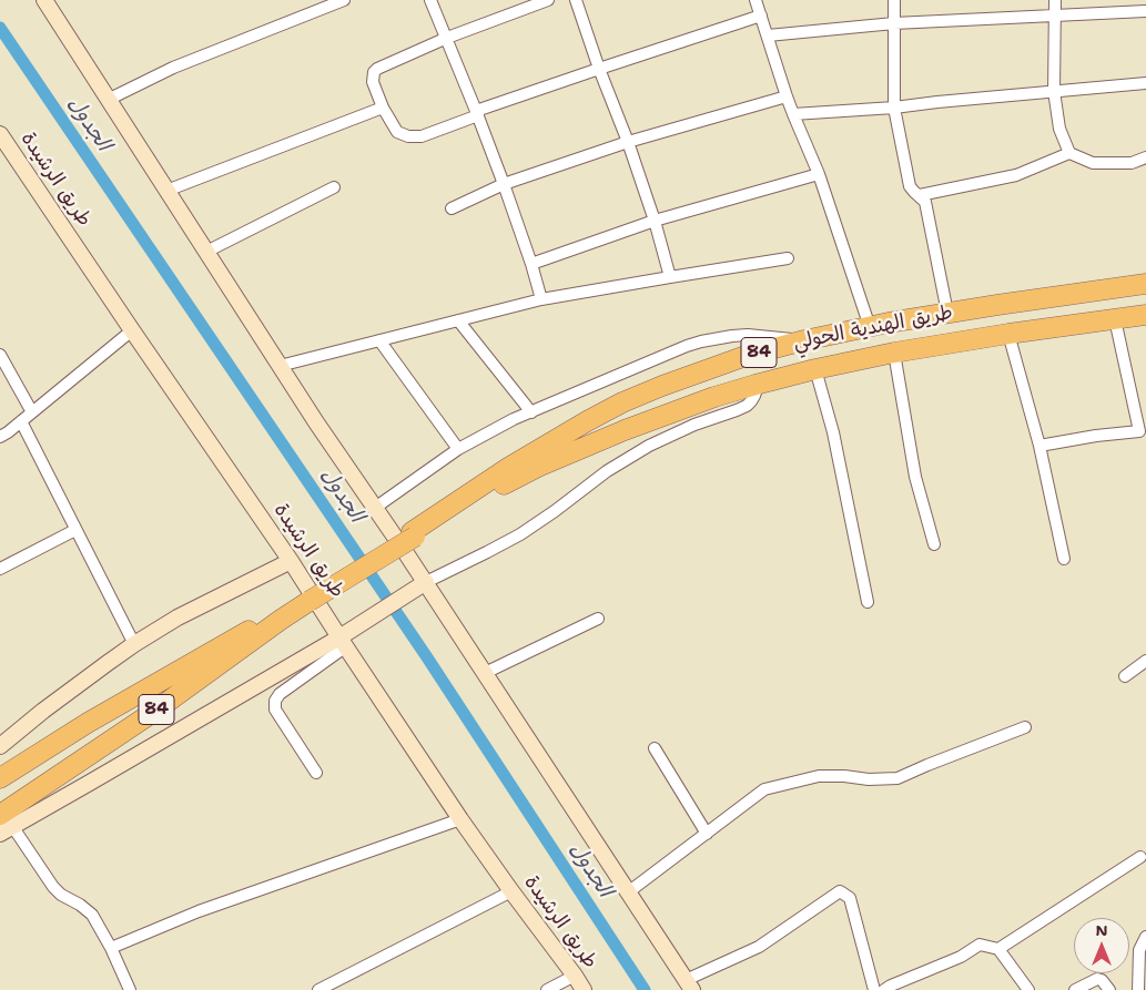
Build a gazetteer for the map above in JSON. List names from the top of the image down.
{
  "streets": {
    "highway": ["طريق الهندية الحولي", "84"],
    "street": ["طريق الرشيدة"]
  },
  "crossings": [
    ["طريق الهندية الحولي", "84"]
  ],
  "water": ["الجدول"],
  "north": "top"
}
